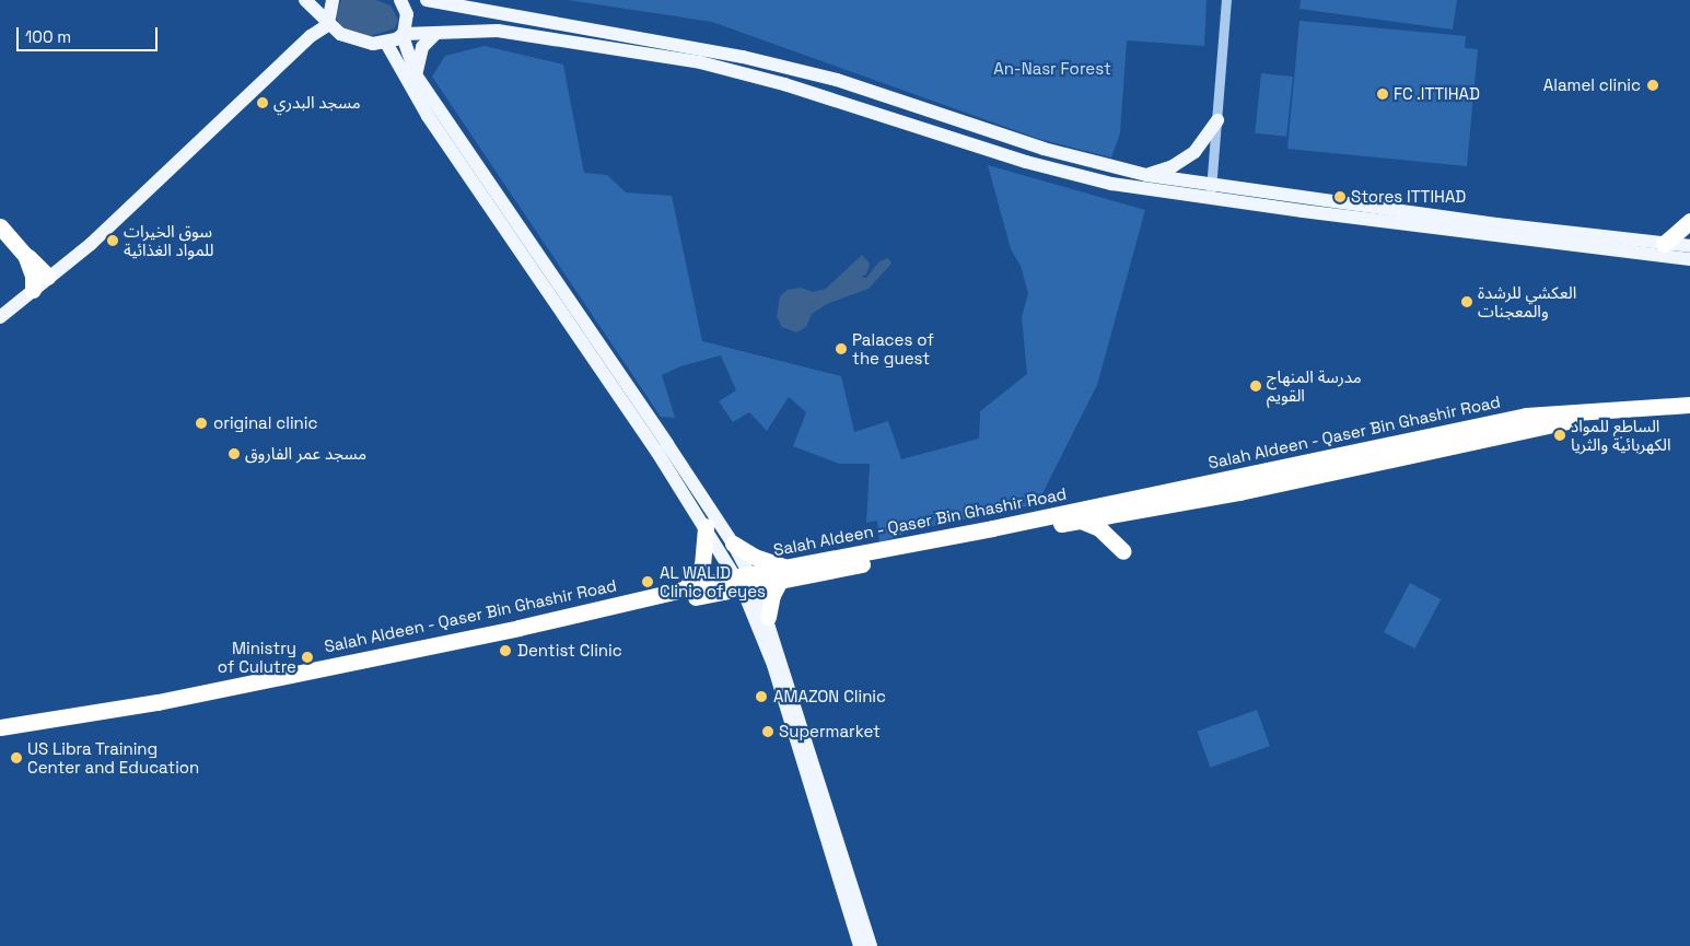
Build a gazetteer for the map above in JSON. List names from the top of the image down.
{
  "streets": {
    "highway": ["Salah Aldeen - Qaser Bin Ghashir Road"]
  },
  "parks": ["An-Nasr Forest"],
  "places": [
    "Alamel clinic",
    "FC .ITTIHAD",
    "مسجد البدري",
    "Stores ITTIHAD",
    "سوق الخيرات للمواد الغذائية",
    "العكشي للرشدة والمعجنات",
    "Palaces of the guest",
    "مدرسة المنهاج القويم",
    "original clinic",
    "الساطع للمواد الكهربائية والثريا",
    "مسجد عمر الفاروق",
    "AL WALID Clinic of eyes",
    "Dentist Clinic",
    "Ministry of Culutre",
    "AMAZON Clinic",
    "Supermarket",
    "US Libra Training Center and Education"
  ],
  "scale_bar": "100 m"
}
